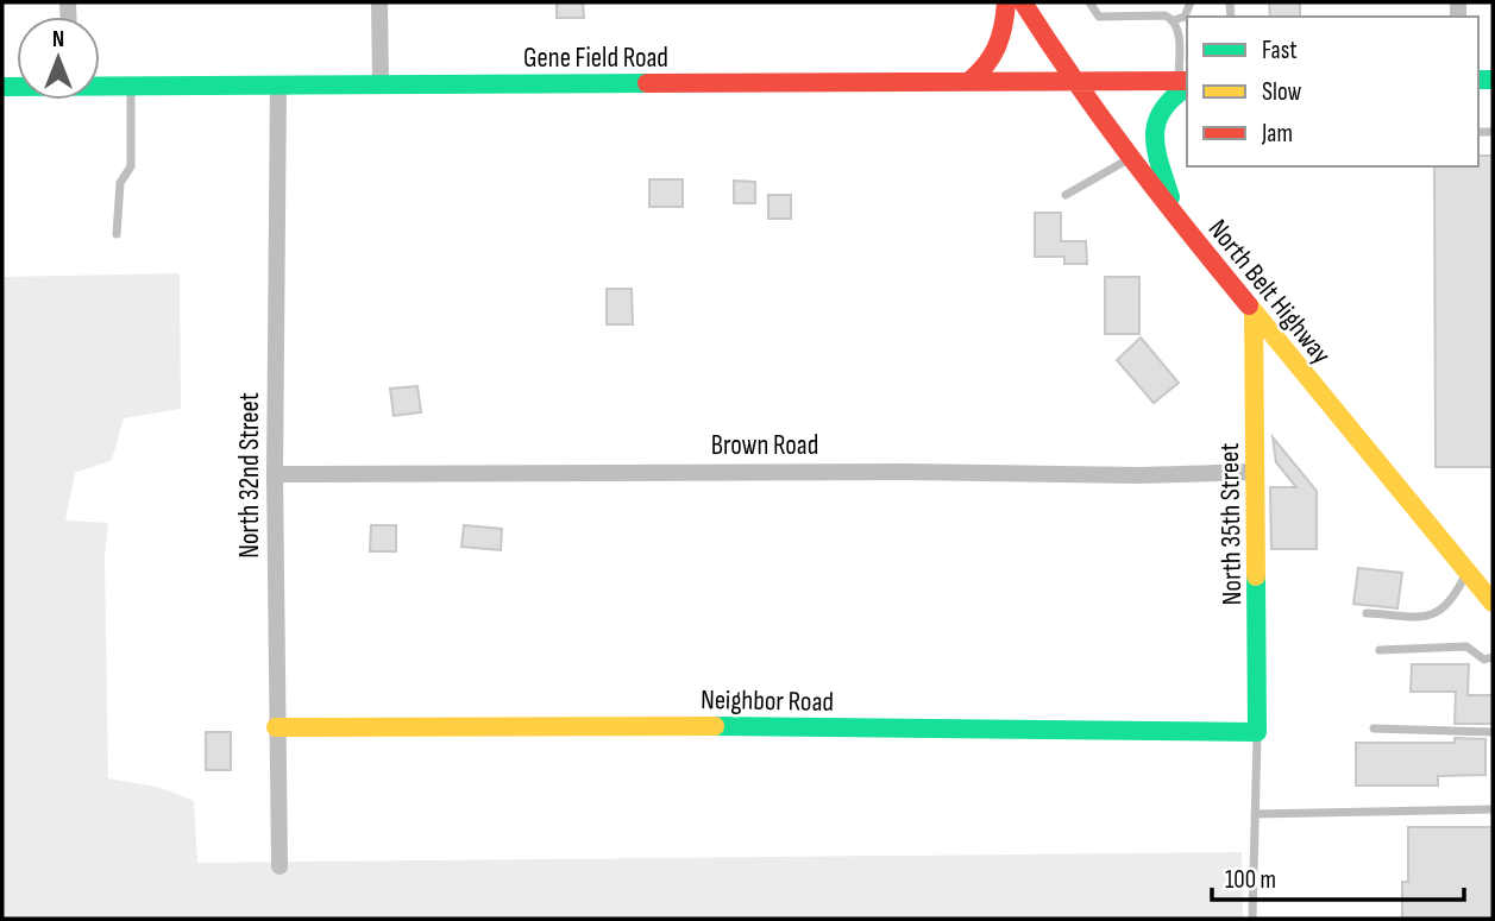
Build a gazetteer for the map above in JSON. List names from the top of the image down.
{
  "streets": {
    "street": [
      "Gene Field Road",
      "North Belt Highway",
      "Brown Road",
      "North 32nd Street",
      "North 35th Street",
      "Neighbor Road"
    ]
  },
  "crossings": [
    ["Gene Field Road", "North Belt Highway"],
    ["Gene Field Road", "North 32nd Street"],
    ["North Belt Highway", "North 35th Street"],
    ["Brown Road", "North 32nd Street"],
    ["Brown Road", "North 35th Street"],
    ["North 32nd Street", "Neighbor Road"],
    ["North 35th Street", "Neighbor Road"]
  ],
  "legend": ["Fast", "Slow", "Jam"],
  "scale_bar": "100 m",
  "north": "top"
}
